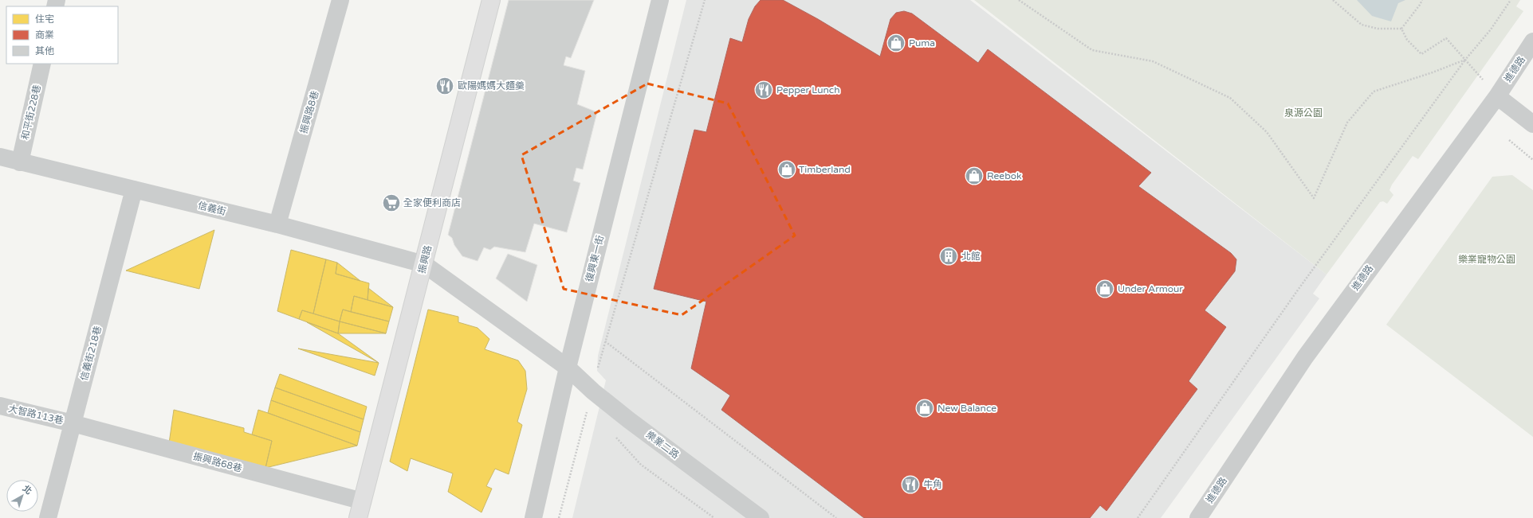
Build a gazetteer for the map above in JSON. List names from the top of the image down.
{
  "streets": {
    "main road": ["振興路"],
    "street": [
      "進德路",
      "和平街228巷",
      "振興路8巷",
      "信義街",
      "復興東一街",
      "信義街218巷",
      "大智路113巷",
      "樂業二路",
      "振興路68巷"
    ]
  },
  "crossings": [
    ["和平街228巷", "信義街"],
    ["振興路8巷", "信義街"],
    ["信義街", "振興路"],
    ["信義街", "信義街218巷"],
    ["信義街", "樂業二路"],
    ["復興東一街", "樂業二路"],
    ["振興路", "樂業二路"],
    ["振興路", "振興路68巷"],
    ["信義街218巷", "大智路113巷"],
    ["信義街218巷", "振興路68巷"],
    ["大智路113巷", "振興路68巷"]
  ],
  "parks": ["泉源公園", "樂業寵物公園"],
  "places": {
    "shop": [
      "Puma",
      "Timberland",
      "Reebok",
      "Under Armour",
      "New Balance"
    ],
    "restaurant": ["歐陽媽媽大麵羹", "Pepper Lunch", "牛角"],
    "supermarket": ["全家便利商店"],
    "building": ["北館"]
  },
  "legend": ["住宅", "商業", "其他"],
  "north": "top right"
}
